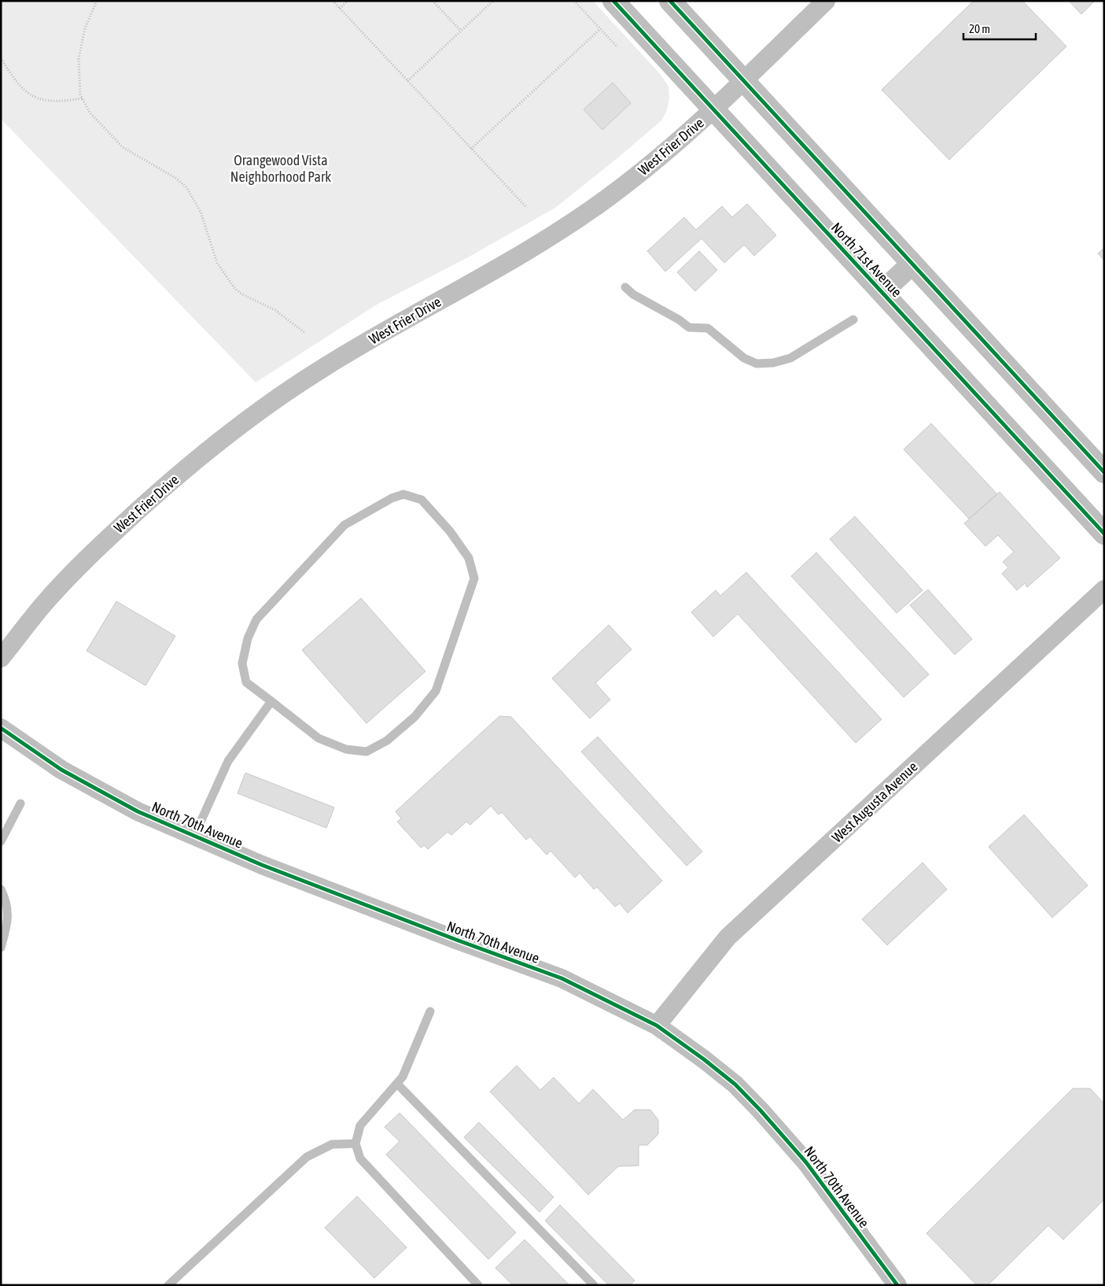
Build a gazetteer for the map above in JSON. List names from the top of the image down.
{
  "streets": {
    "street": [
      "West Frier Drive",
      "North 71st Avenue",
      "West Augusta Avenue",
      "North 70th Avenue"
    ]
  },
  "crossings": [
    ["West Frier Drive", "North 71st Avenue"],
    ["West Augusta Avenue", "North 70th Avenue"]
  ],
  "parks": ["Orangewood Vista Neighborhood Park"],
  "scale_bar": "20 m"
}
